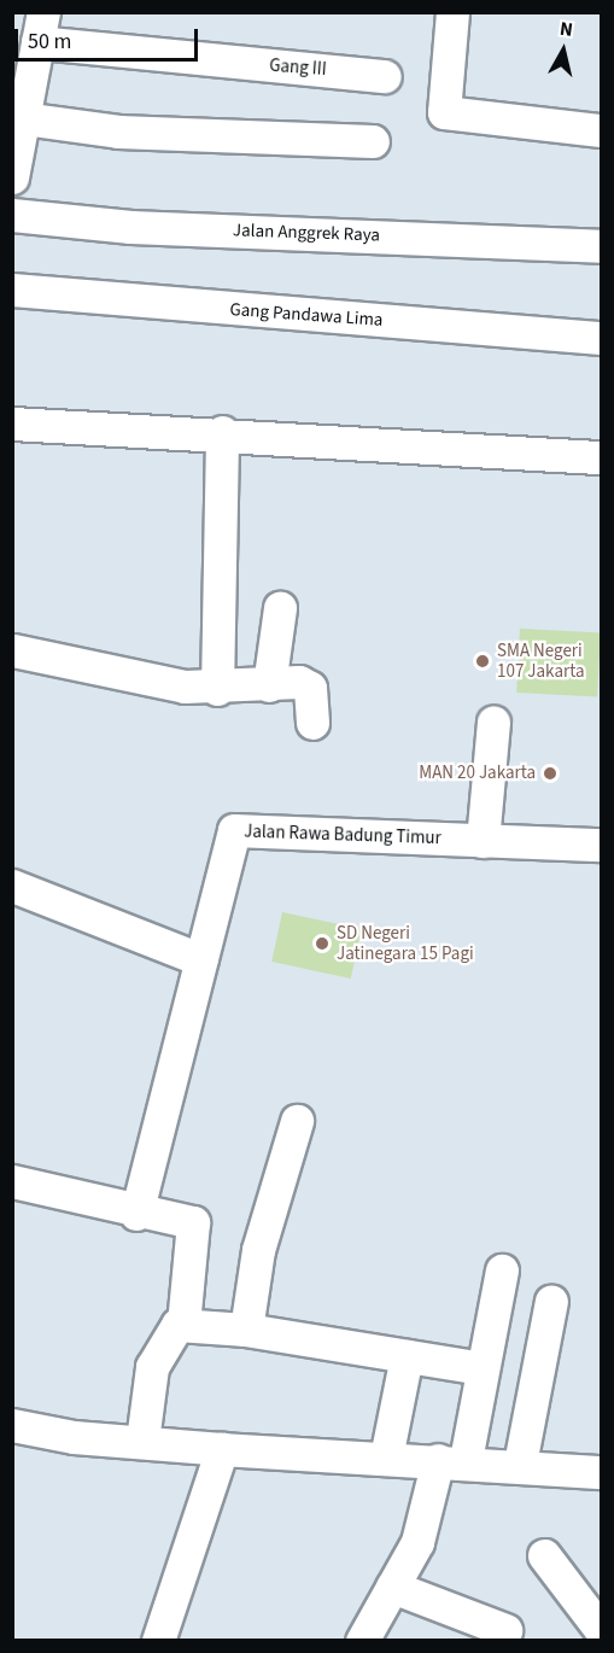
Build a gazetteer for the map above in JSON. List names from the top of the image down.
{
  "streets": {
    "street": [
      "Gang III",
      "Jalan Anggrek Raya",
      "Gang Pandawa Lima",
      "Jalan Rawa Badung Timur"
    ]
  },
  "places": ["SMA Negeri 107 Jakarta", "MAN 20 Jakarta", "SD Negeri Jatinegara 15 Pagi"],
  "scale_bar": "50 m",
  "north": "top"
}
